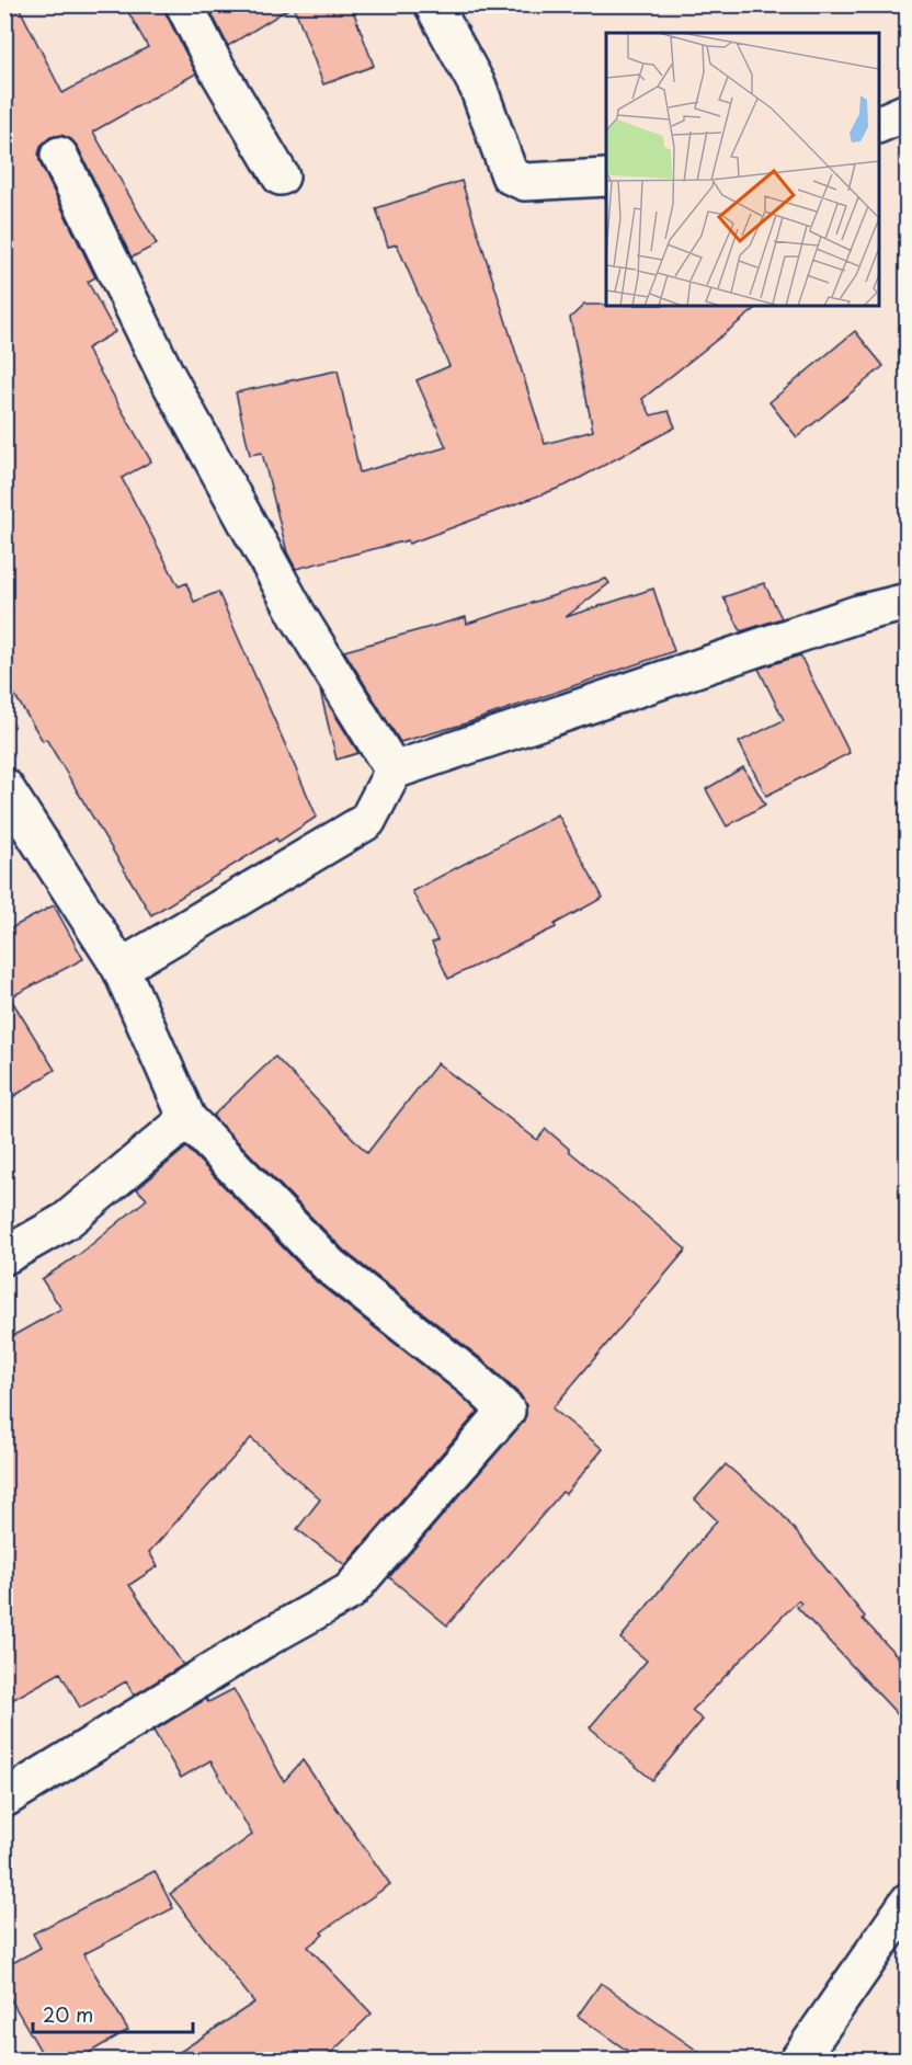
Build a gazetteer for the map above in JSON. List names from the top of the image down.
{
  "scale_bar": "20 m"
}
